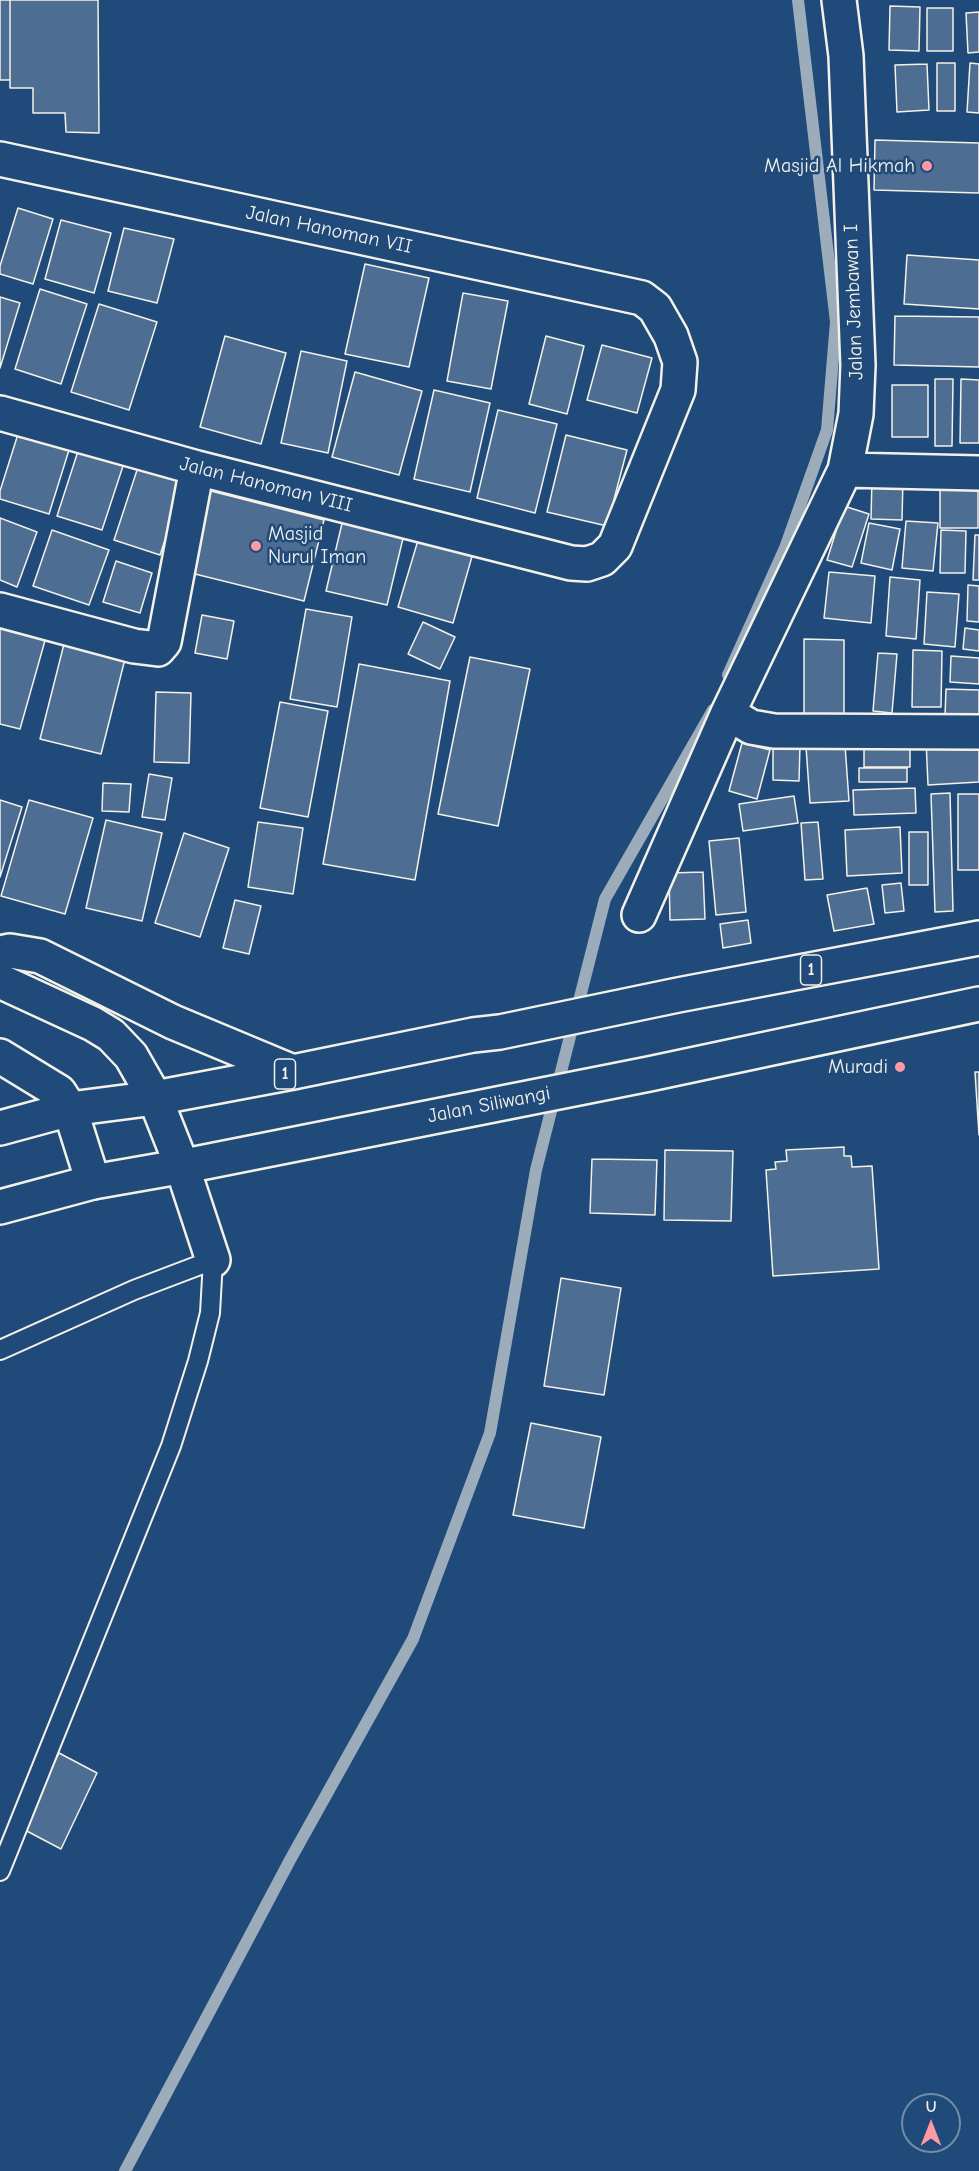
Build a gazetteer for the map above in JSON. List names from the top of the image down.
{
  "streets": {
    "main road": [
      "Jalan Hanoman VII",
      "Jalan Jembawan I",
      "Jalan Hanoman VIII",
      "1",
      "Jalan Siliwangi"
    ]
  },
  "crossings": [
    ["Jalan Hanoman VII", "Jalan Hanoman VIII"]
  ],
  "places": ["Masjid Al Hikmah", "Masjid Nurul Iman", "Muradi"],
  "north": "top"
}
